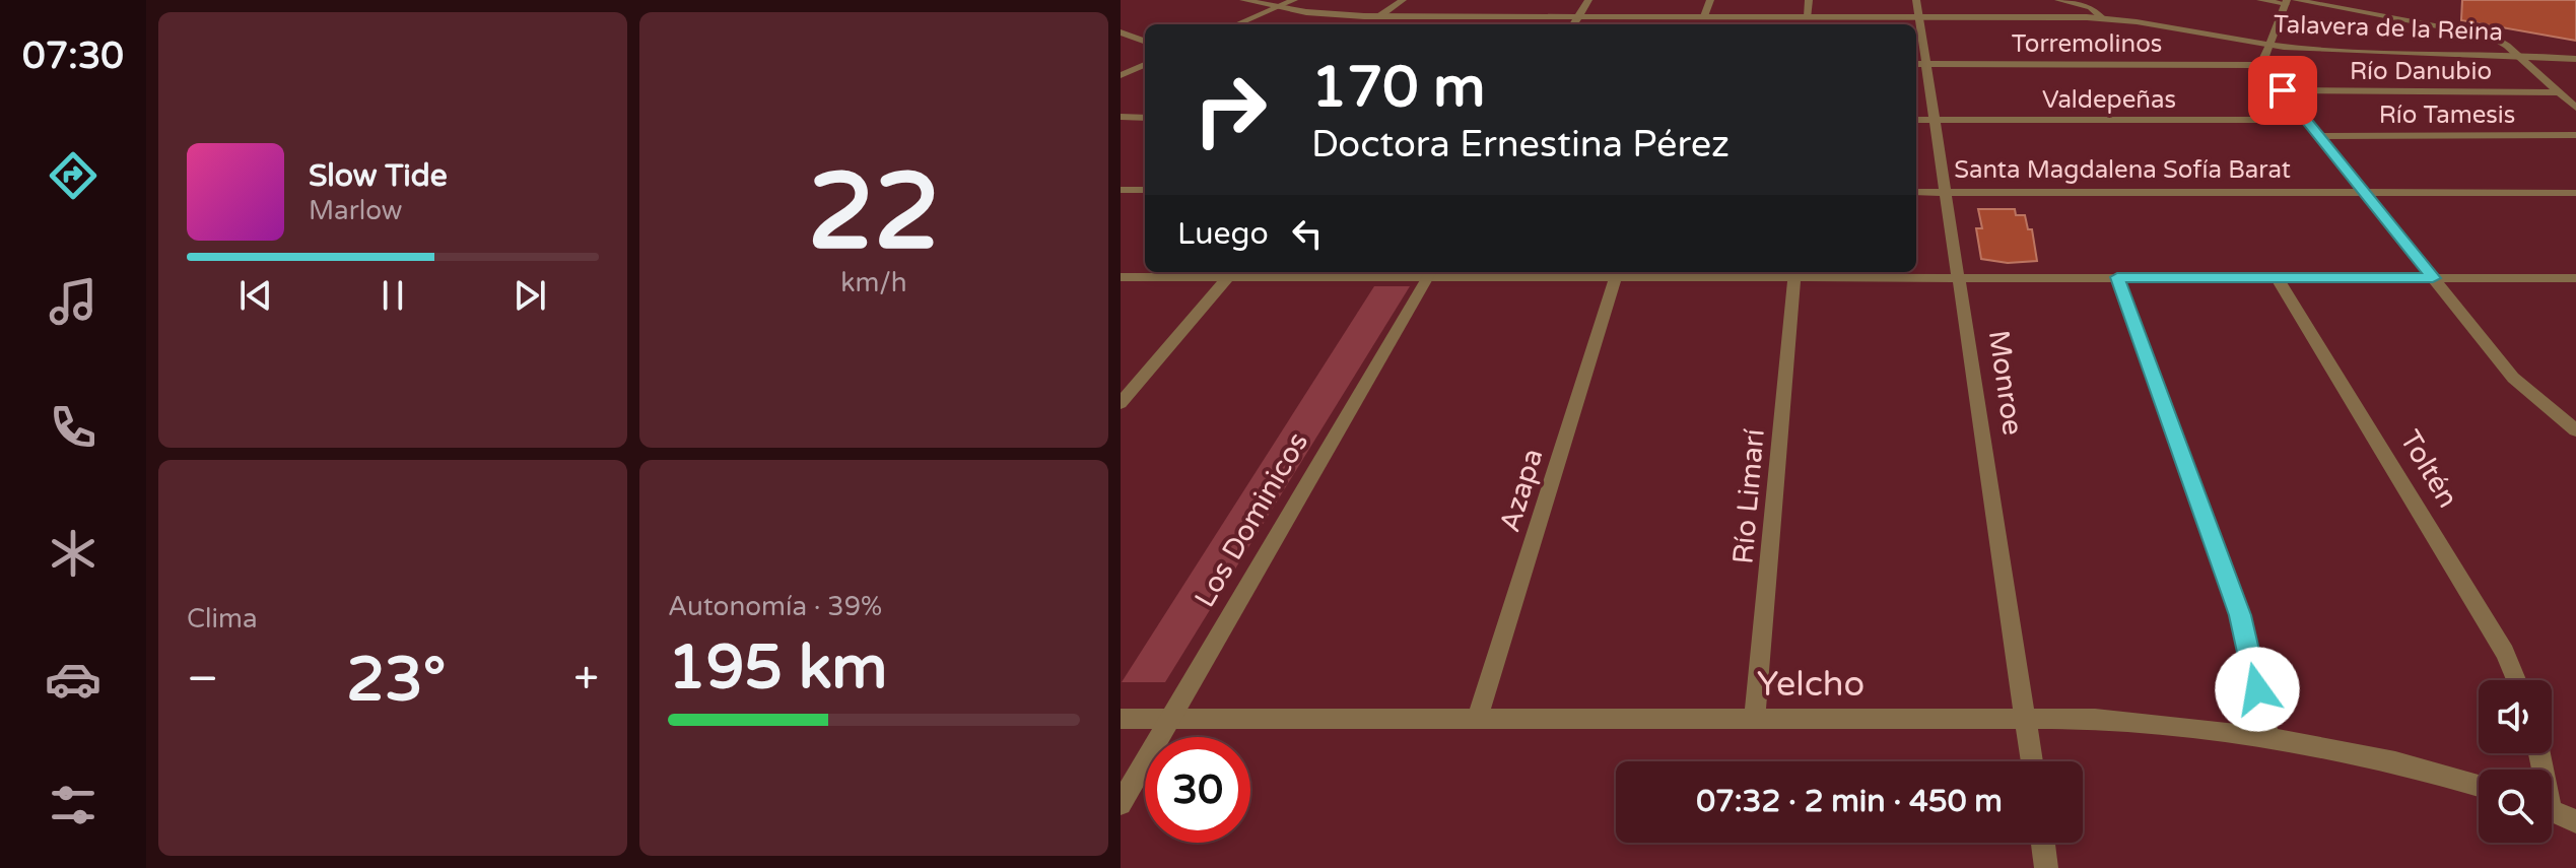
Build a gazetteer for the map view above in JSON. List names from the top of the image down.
{
  "streets": {
    "street": [
      "Talavera de la Reina",
      "Torremolinos",
      "Río Danubio",
      "Valdepeñas",
      "Río Tamesis",
      "Santa Magdalena Sofía Barat",
      "Monroe",
      "Toltén",
      "Azapa",
      "Río Limarí",
      "Los Dominicos",
      "Yelcho"
    ]
  },
  "crossings": [
    ["Talavera de la Reina", "Monroe"],
    ["Torremolinos", "Monroe"],
    ["Valdepeñas", "Monroe"],
    ["Santa Magdalena Sofía Barat", "Monroe"],
    ["Monroe", "Yelcho"],
    ["Azapa", "Yelcho"],
    ["Río Limarí", "Yelcho"],
    ["Los Dominicos", "Yelcho"]
  ],
  "page": {
    "tabs": "07:30",
    "tile": [
      ["22", "km/h"],
      "Clima",
      ["Autonomía · 39%", "195 km"]
    ],
    "turn": ["170 m", "Doctora Ernestina Pérez"],
    "song": ["Slow Tide", "Marlow"],
    "then": "Luego",
    "heat": ["−", "23°", "+"],
    "limit": "30",
    "trip": "07:32 · 2 min · 450 m"
  }
}
